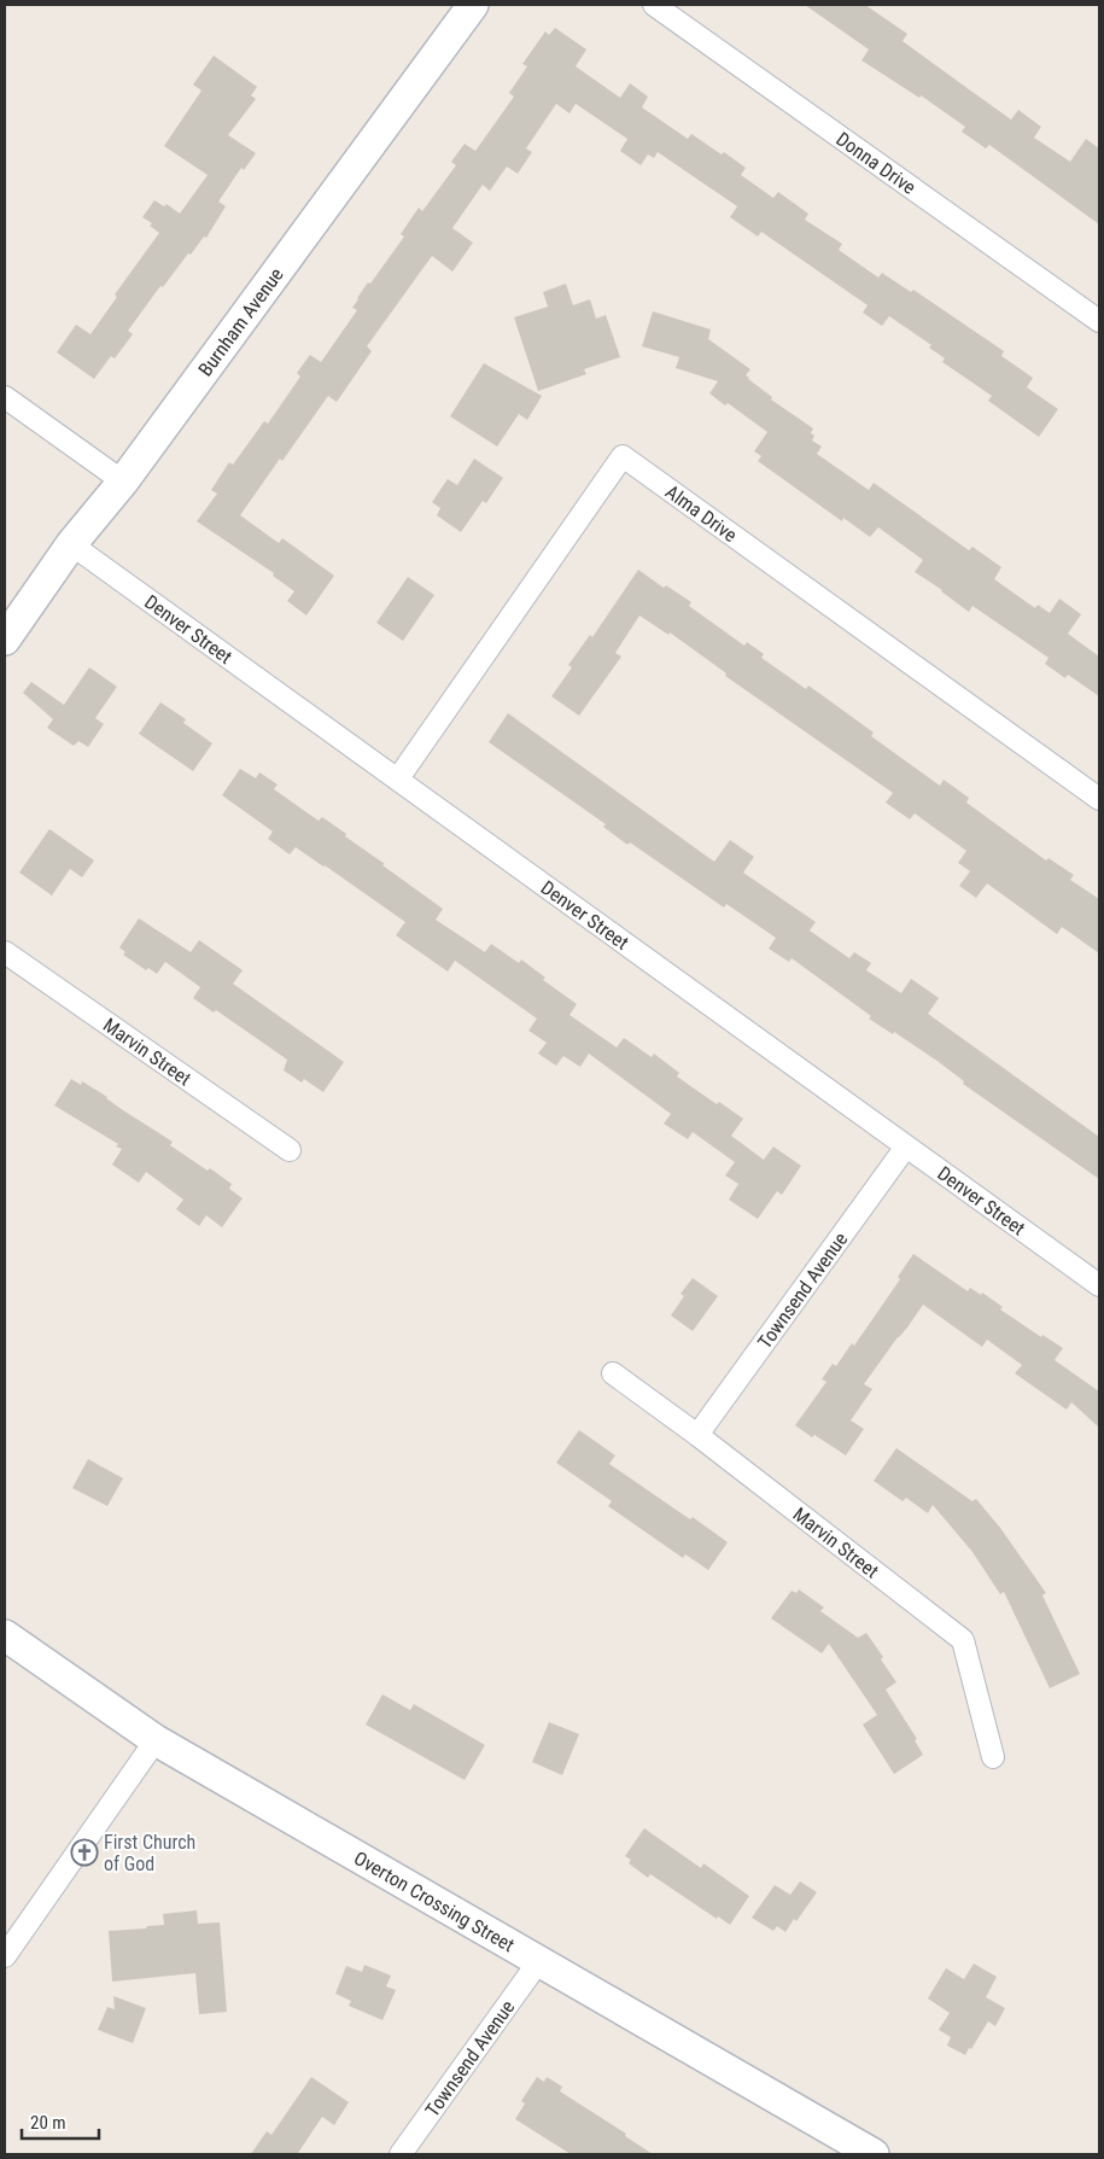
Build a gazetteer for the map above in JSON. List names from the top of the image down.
{
  "streets": {
    "street": [
      "Donna Drive",
      "Burnham Avenue",
      "Alma Drive",
      "Denver Street",
      "Marvin Street",
      "Townsend Avenue",
      "Overton Crossing Street"
    ]
  },
  "crossings": [
    ["Burnham Avenue", "Denver Street"],
    ["Alma Drive", "Denver Street"],
    ["Denver Street", "Townsend Avenue"],
    ["Marvin Street", "Townsend Avenue"],
    ["Townsend Avenue", "Overton Crossing Street"]
  ],
  "places": {
    "church": ["First Church of God"]
  },
  "scale_bar": "20 m"
}
